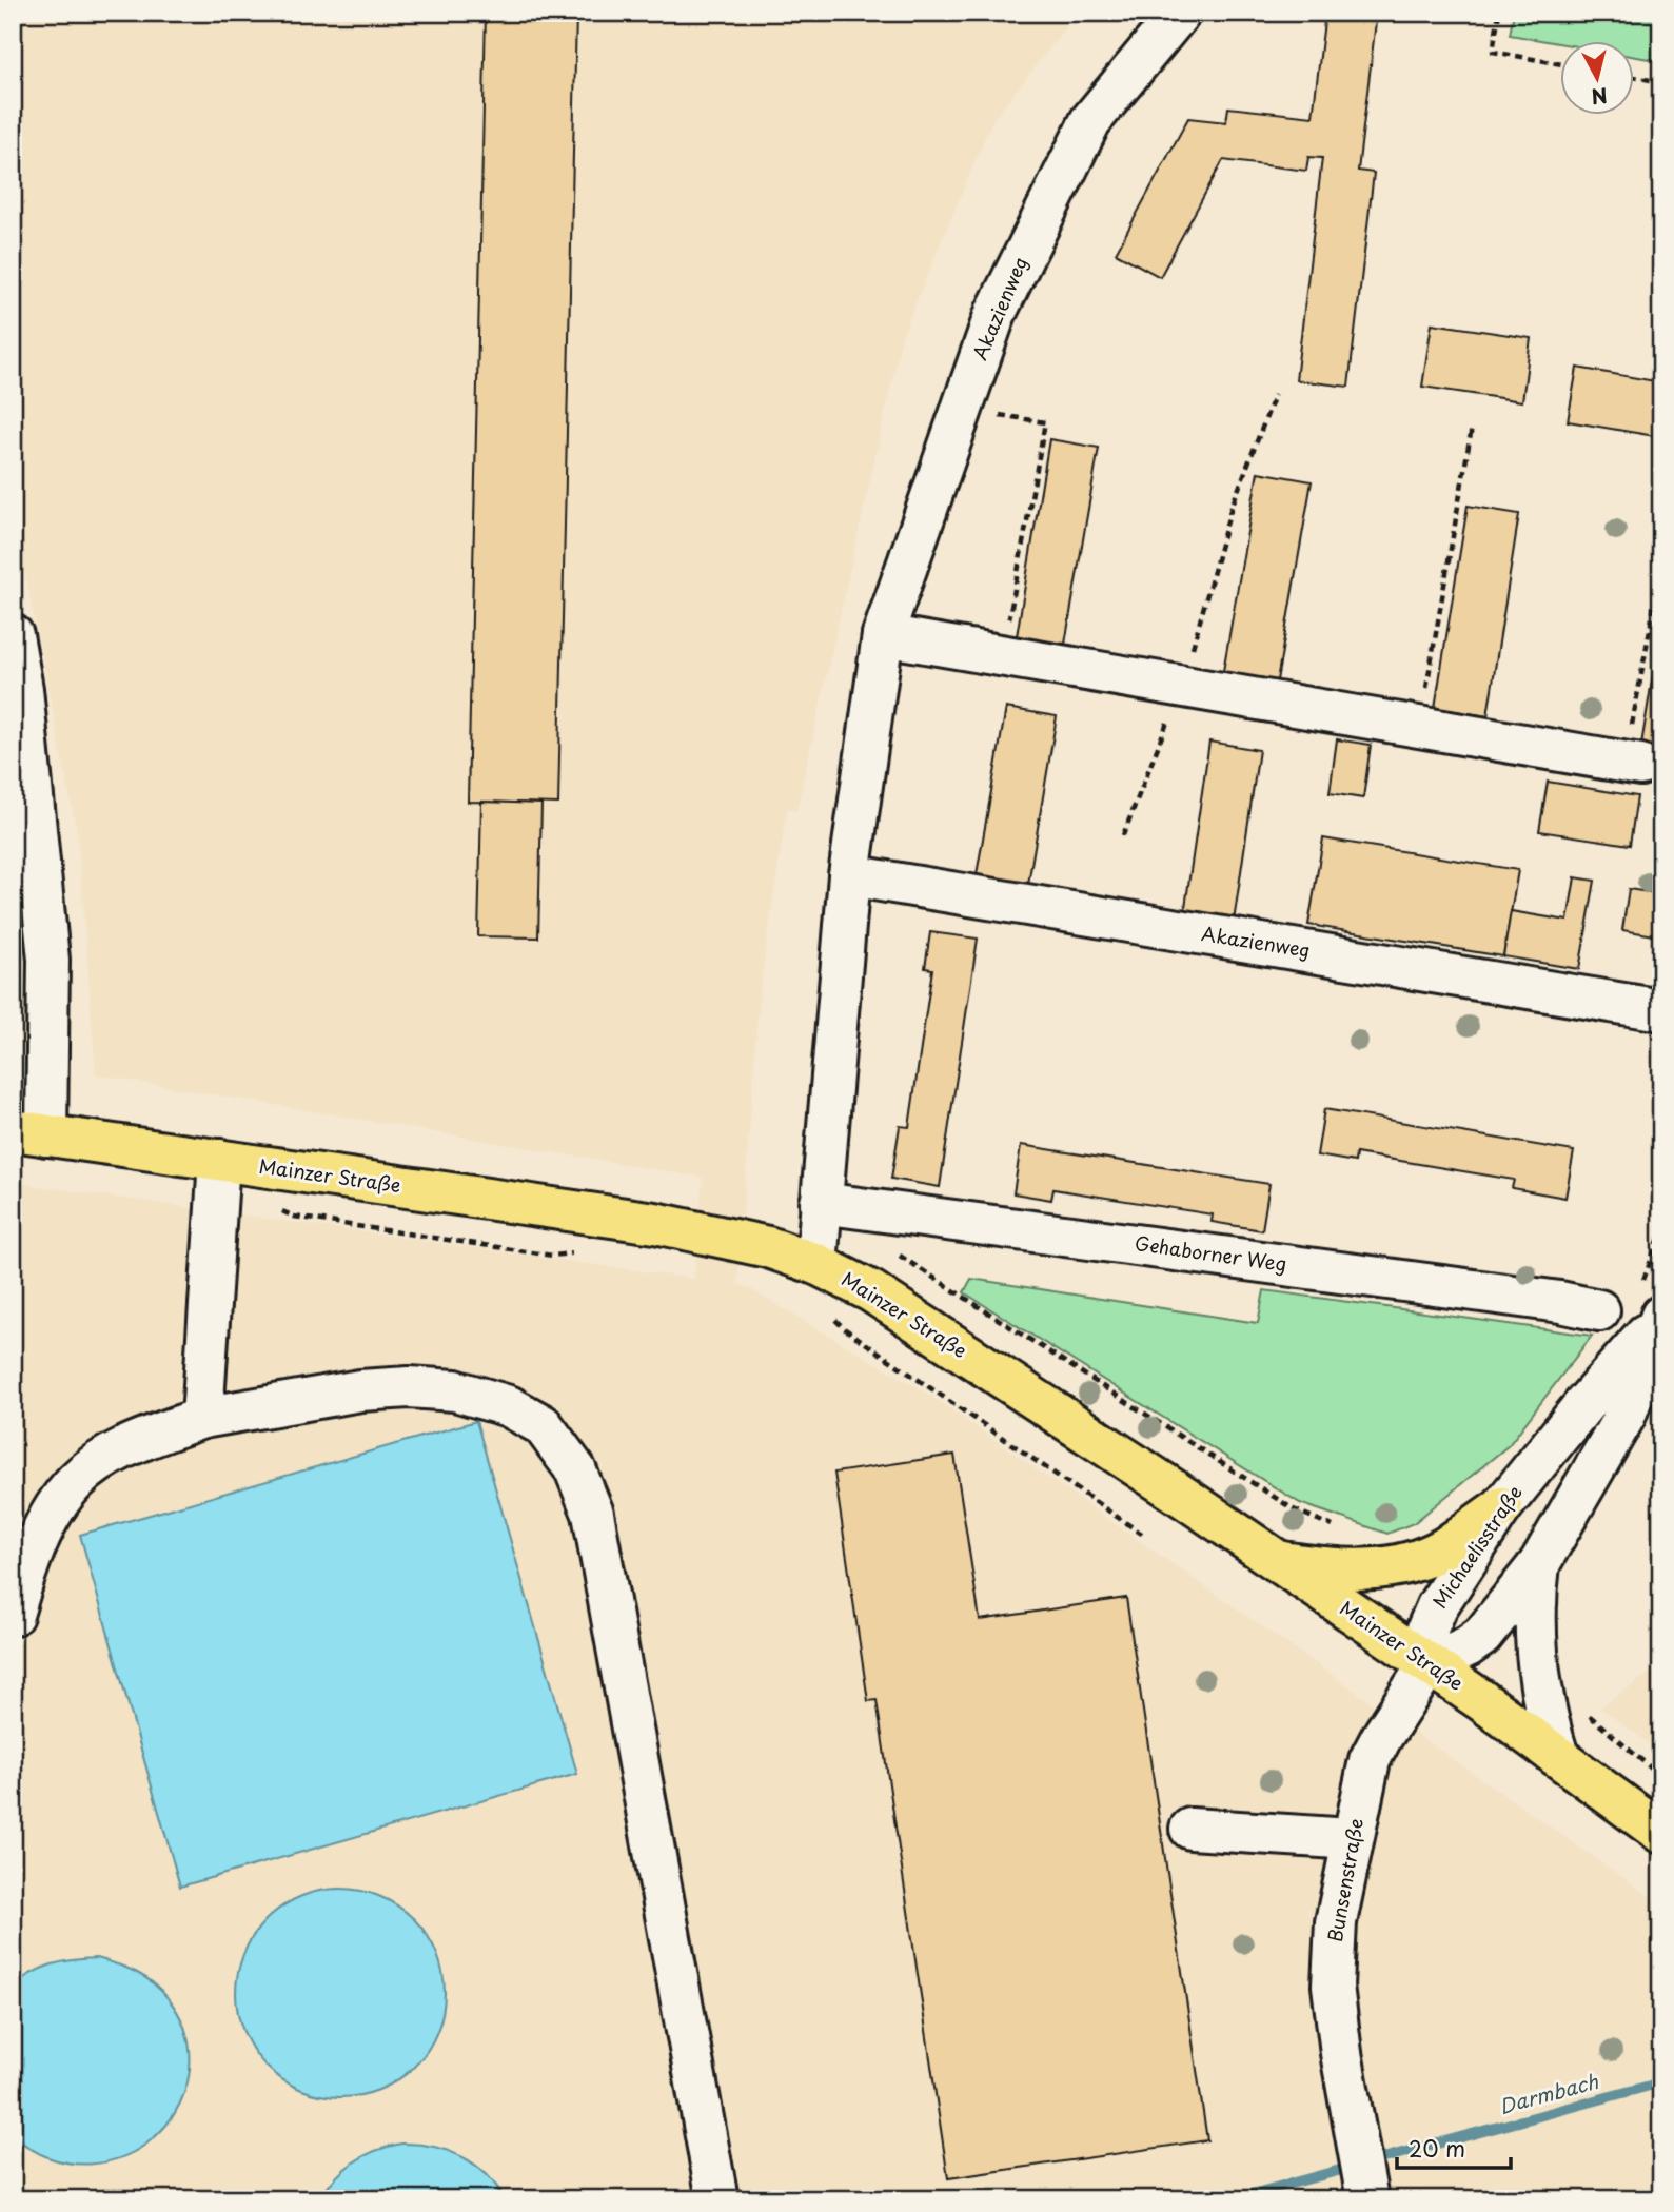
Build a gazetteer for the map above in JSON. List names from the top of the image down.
{
  "streets": {
    "main road": ["Mainzer Straße"],
    "street": [
      "Akazienweg",
      "Gehaborner Weg",
      "Michaelisstraße",
      "Bunsenstraße"
    ]
  },
  "crossings": [
    ["Akazienweg", "Mainzer Straße"],
    ["Akazienweg", "Gehaborner Weg"],
    ["Mainzer Straße", "Michaelisstraße"],
    ["Mainzer Straße", "Bunsenstraße"],
    ["Michaelisstraße", "Bunsenstraße"]
  ],
  "water": ["Darmbach"],
  "scale_bar": "20 m",
  "north": "bottom"
}
